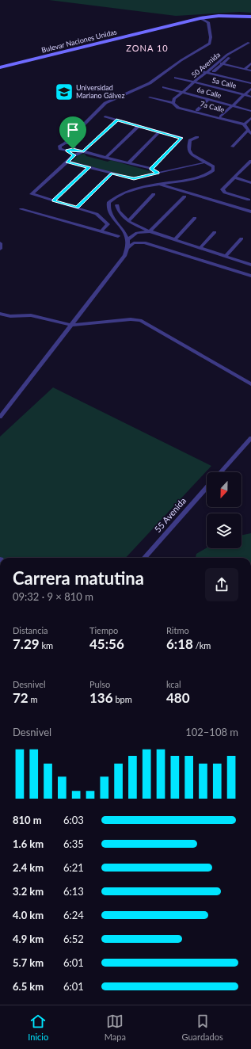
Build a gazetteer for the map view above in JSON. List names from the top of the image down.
{
  "streets": {
    "main road": ["Bulevar Naciones Unidas"],
    "street": [
      "50 Avenida",
      "5a Calle",
      "6a Calle",
      "7a Calle",
      "55 Avenida"
    ]
  },
  "crossings": [
    ["50 Avenida", "5a Calle"],
    ["50 Avenida", "6a Calle"],
    ["50 Avenida", "7a Calle"]
  ],
  "districts": ["ZONA 10"],
  "places": {
    "school or university": ["Universidad Mariano Gálvez"]
  },
  "north": "bottom",
  "page": {
    "heading": ["Carrera matutina", "09:32 · 9 × 810 m"],
    "stats": [
      ["Distancia", "7.29 km"],
      ["Tiempo", "45:56"],
      ["Ritmo", "6:18 /km"],
      ["Desnivel", "72 m"],
      ["Pulso", "136 bpm"],
      ["kcal", "480"]
    ],
    "chart": ["Desnivel", "102–108 m"],
    "list": [
      {
        "name": "810 m",
        "note": "6:03"
      },
      {
        "name": "1.6 km",
        "note": "6:35"
      },
      {
        "name": "2.4 km",
        "note": "6:21"
      },
      {
        "name": "3.2 km",
        "note": "6:13"
      },
      {
        "name": "4.0 km",
        "note": "6:24"
      },
      {
        "name": "4.9 km",
        "note": "6:52"
      },
      {
        "name": "5.7 km",
        "note": "6:01"
      },
      {
        "name": "6.5 km",
        "note": "6:01"
      }
    ],
    "tabs": ["Inicio", "Mapa", "Guardados"]
  }
}
